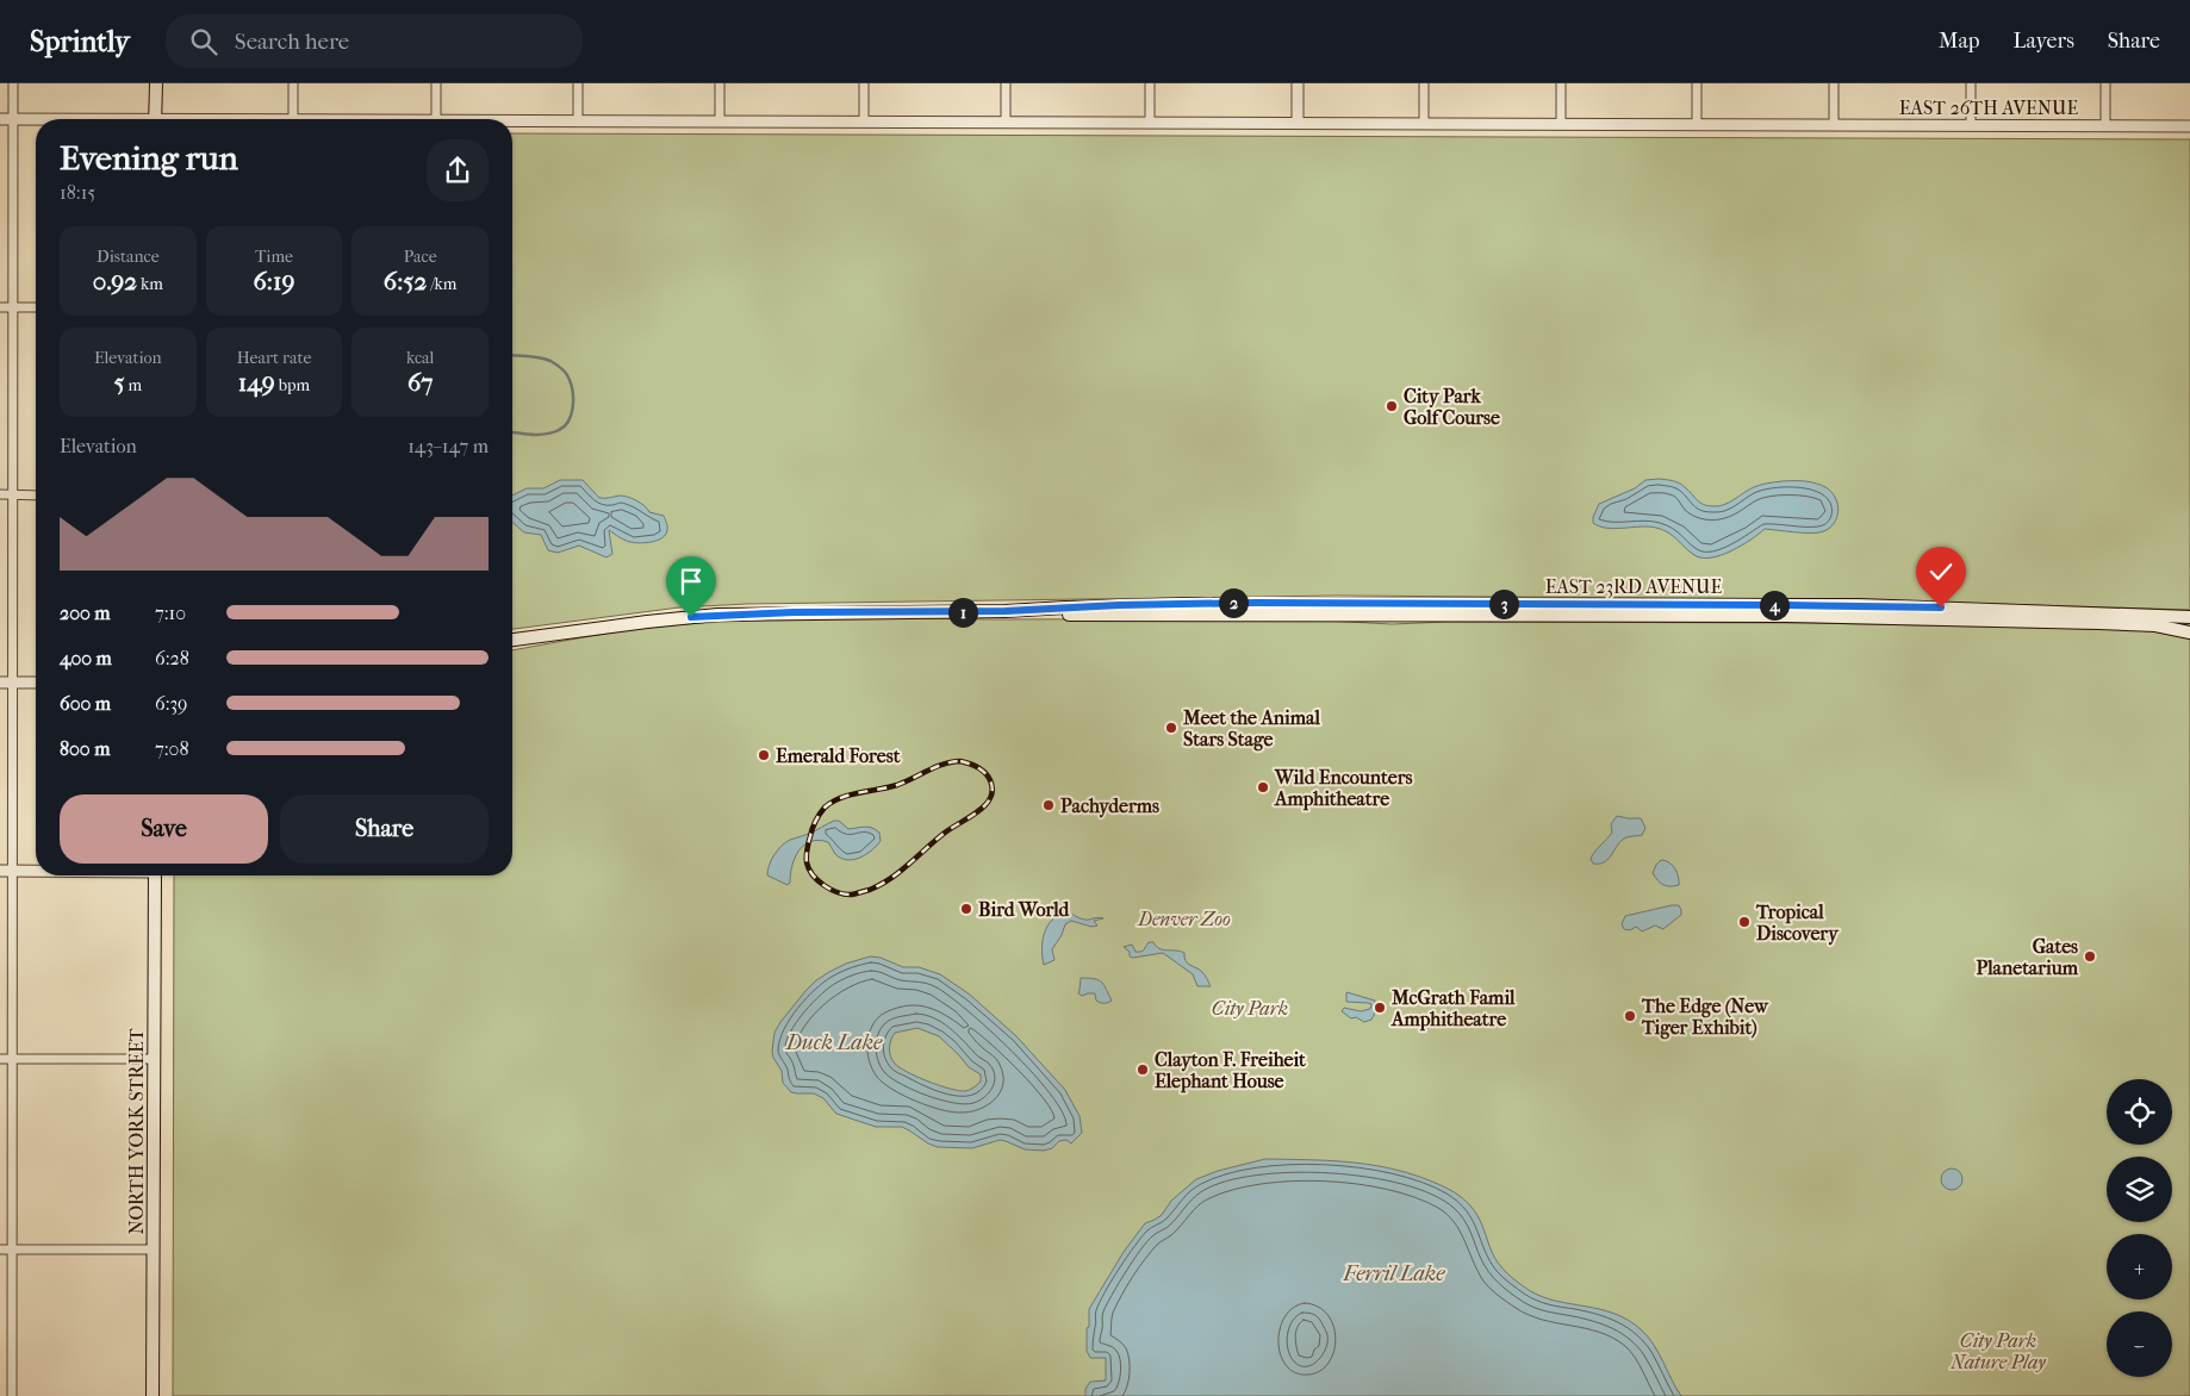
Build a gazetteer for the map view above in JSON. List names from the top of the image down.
{
  "streets": {
    "main road": ["EAST 23RD AVENUE", "NORTH YORK STREET"],
    "street": ["EAST 26TH AVENUE"]
  },
  "water": ["Duck Lake", "Ferril Lake"],
  "parks": ["Denver Zoo", "City Park", "City Park Nature Play"],
  "places": [
    "City Park Golf Course",
    "Meet the Animal Stars Stage",
    "Emerald Forest",
    "Wild Encounters Amphitheatre",
    "Pachyderms",
    "Bird World",
    "Tropical Discovery",
    "Gates Planetarium",
    "McGrath Famil Amphitheatre",
    "The Edge (New Tiger Exhibit)",
    "Clayton F. Freiheit Elephant House"
  ],
  "page": {
    "header": "Sprintly",
    "search": "Search here",
    "nav": ["Map", "Layers", "Share"],
    "heading": ["Evening run", "18:15"],
    "stats": [
      ["Distance", "0.92 km"],
      ["Time", "6:19"],
      ["Pace", "6:52 /km"],
      ["Elevation", "5 m"],
      ["Heart rate", "149 bpm"],
      ["kcal", "67"]
    ],
    "chart": ["Elevation", "143–147 m"],
    "pins": [
      "2",
      "3",
      "4",
      "1"
    ],
    "list": [
      {
        "name": "200 m",
        "note": "7:10"
      },
      {
        "name": "400 m",
        "note": "6:28"
      },
      {
        "name": "600 m",
        "note": "6:39"
      },
      {
        "name": "800 m",
        "note": "7:08"
      }
    ],
    "buttons": ["Save", "Share"],
    "map_buttons": ["+", "−"]
  }
}
